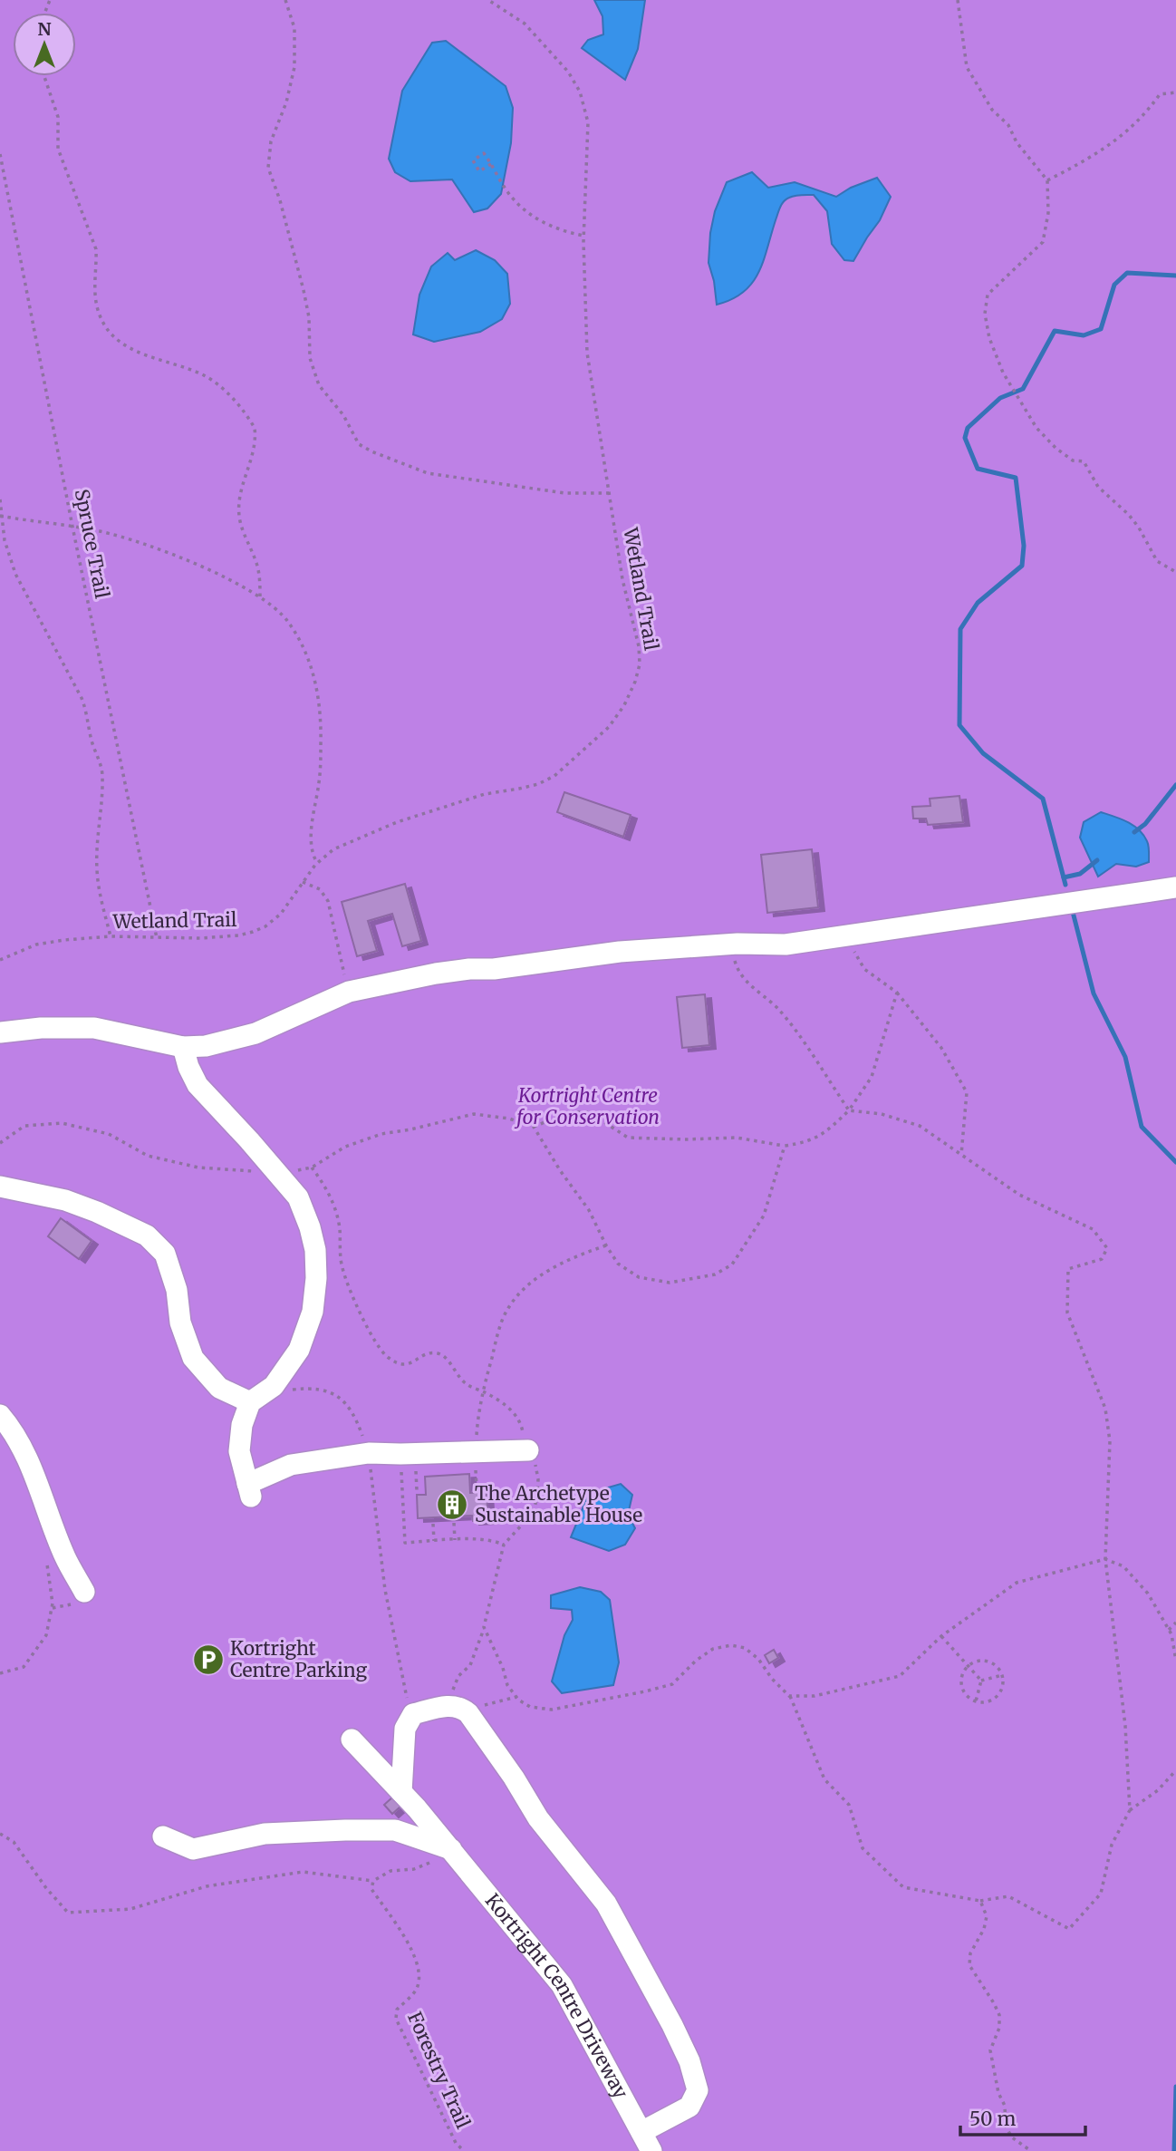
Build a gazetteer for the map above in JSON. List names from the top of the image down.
{
  "streets": {
    "street": ["Kortright Centre Driveway"],
    "path": ["Spruce Trail", "Wetland Trail", "Forestry Trail"]
  },
  "crossings": [
    ["Spruce Trail", "Wetland Trail"]
  ],
  "parks": ["Kortright Centre for Conservation"],
  "places": {
    "building": ["The Archetype Sustainable House"],
    "parking": ["Kortright Centre Parking"]
  },
  "scale_bar": "50 m",
  "north": "top"
}
